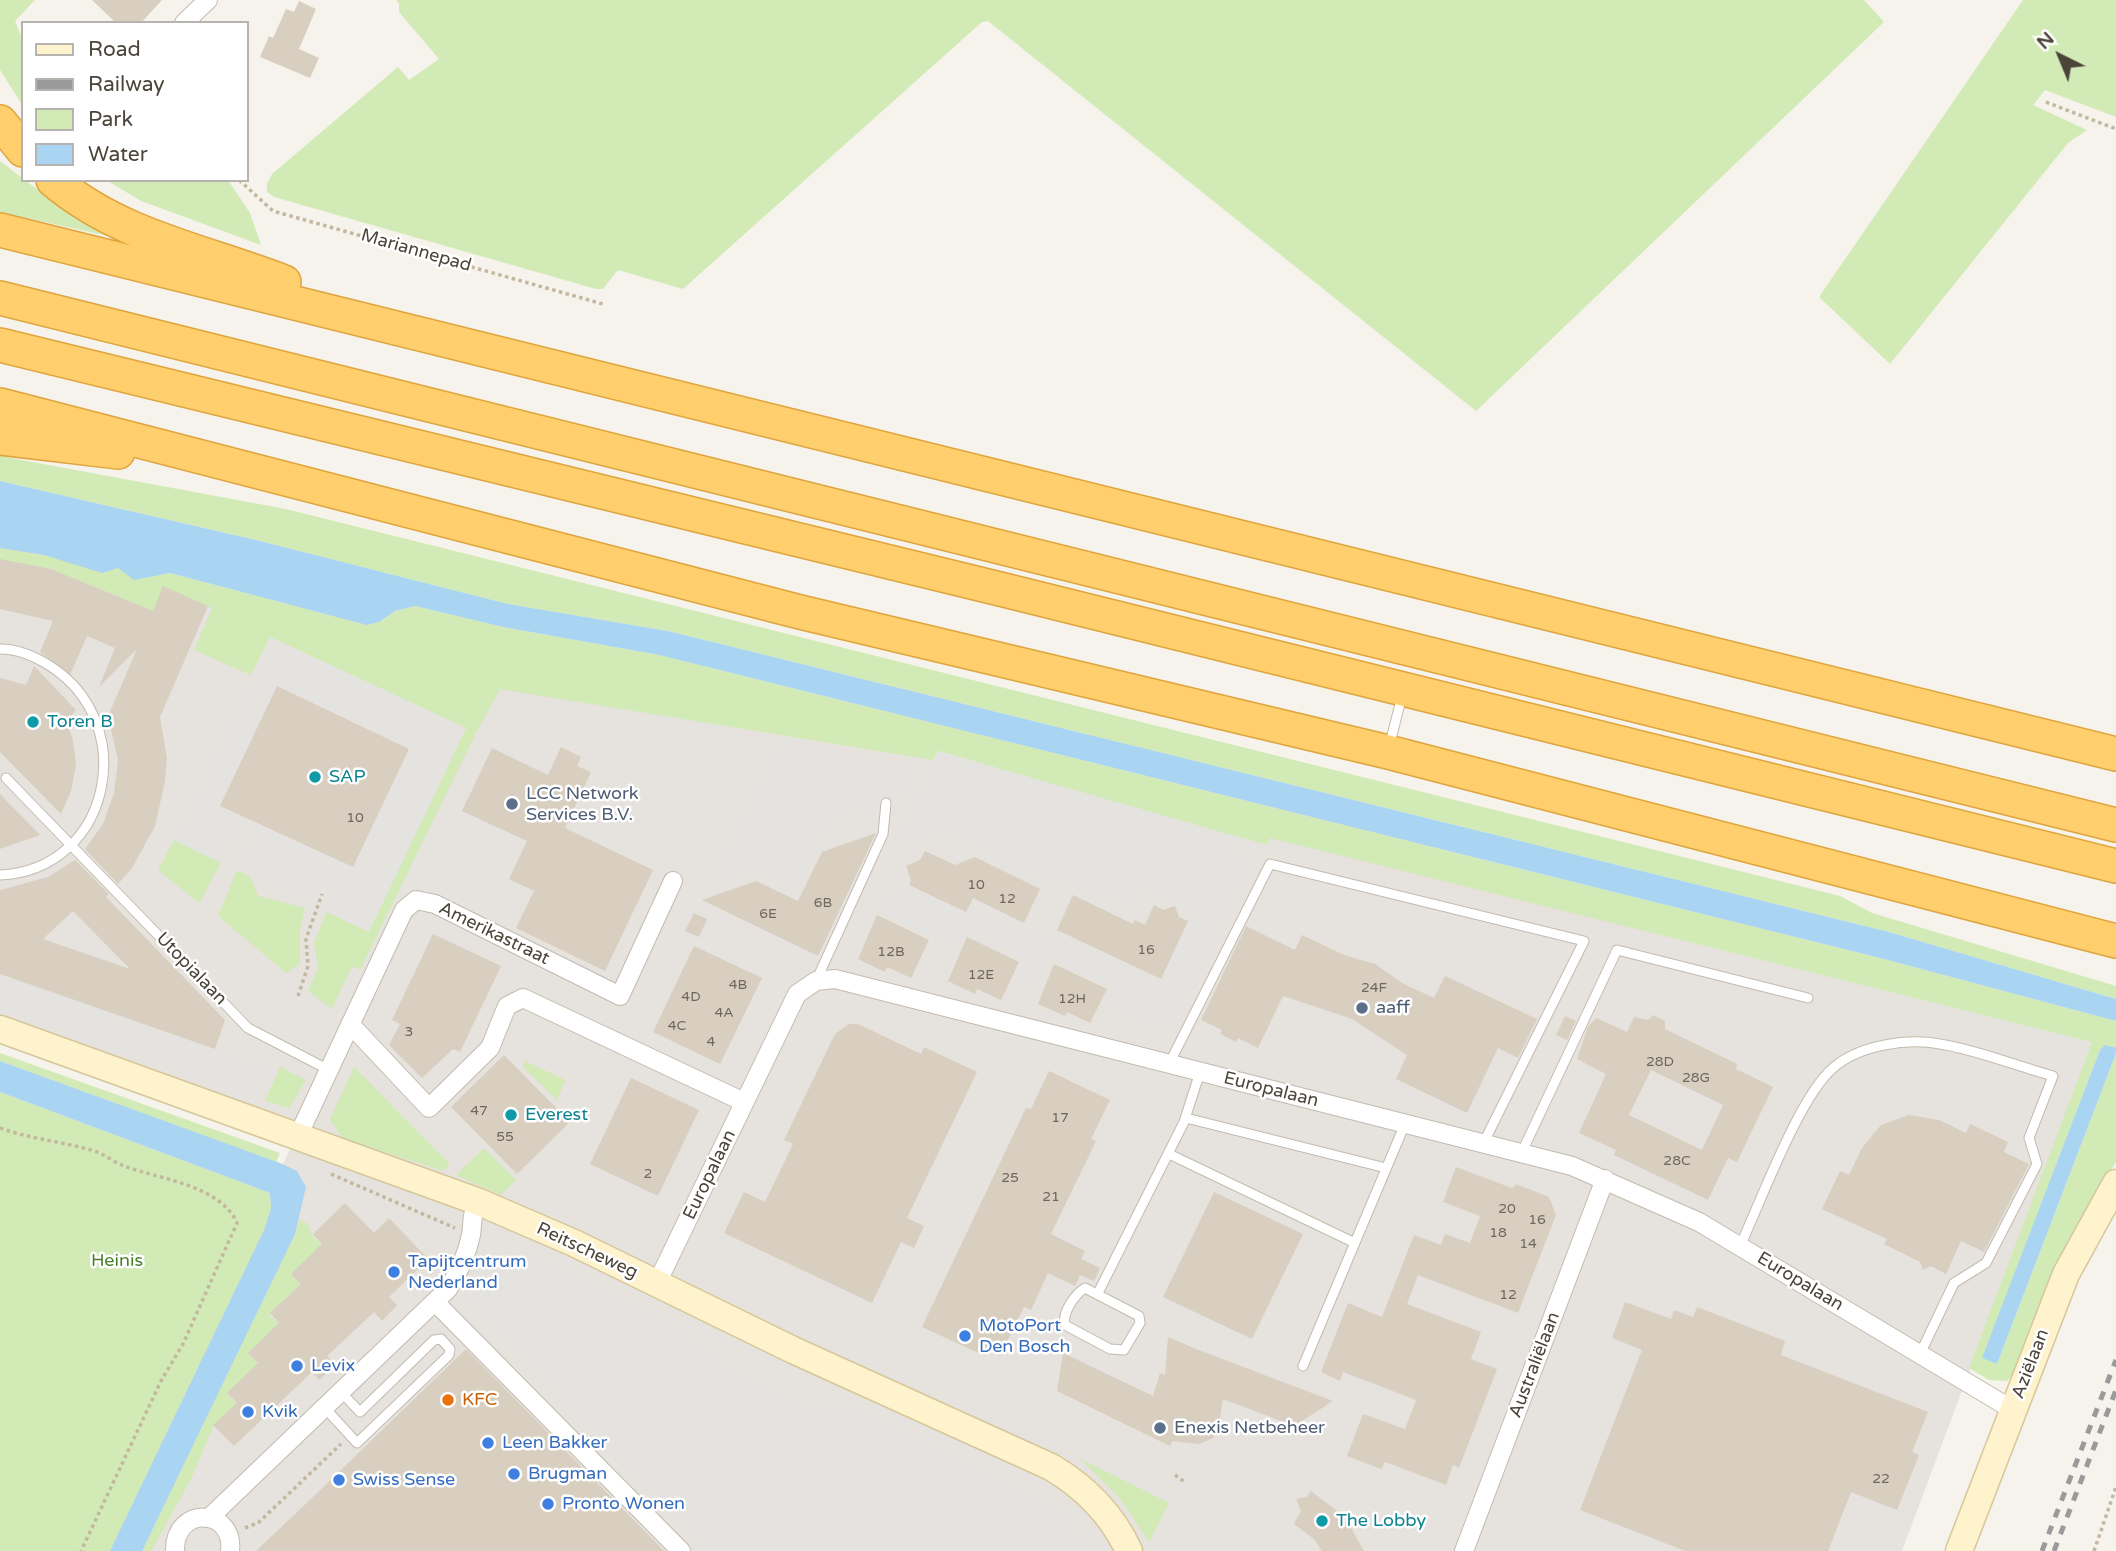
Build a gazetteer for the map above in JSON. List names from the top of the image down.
{
  "streets": {
    "street": [
      "Amerikastraat",
      "Europalaan",
      "Reitscheweg",
      "Aziëlaan",
      "Australiëlaan"
    ],
    "lane": ["Utopialaan"],
    "path": ["Mariannepad"]
  },
  "crossings": [
    ["Amerikastraat", "Utopialaan"],
    ["Amerikastraat", "Reitscheweg"],
    ["Europalaan", "Reitscheweg"],
    ["Europalaan", "Aziëlaan"],
    ["Europalaan", "Australiëlaan"]
  ],
  "parks": ["Heinis"],
  "places": [
    "Toren B",
    "SAP",
    "LCC Network Services B.V.",
    "aaff",
    "Everest",
    "Tapijtcentrum Nederland",
    "MotoPort Den Bosch",
    "Levix",
    "KFC",
    "Kvik",
    "Enexis Netbeheer",
    "Leen Bakker",
    "Brugman",
    "Swiss Sense",
    "Pronto Wonen",
    "The Lobby"
  ],
  "house_numbers": [
    "10",
    "10",
    "12",
    "6B",
    "6E",
    "16",
    "12B",
    "12E",
    "4B",
    "24F",
    "4D",
    "12H",
    "4A",
    "4C",
    "3",
    "4",
    "28D",
    "28G",
    "47",
    "17",
    "55",
    "28C",
    "2",
    "25",
    "21",
    "20",
    "16",
    "18",
    "14",
    "12",
    "22"
  ],
  "legend": [
    "Road",
    "Railway",
    "Park",
    "Water"
  ],
  "north": "top left"
}
